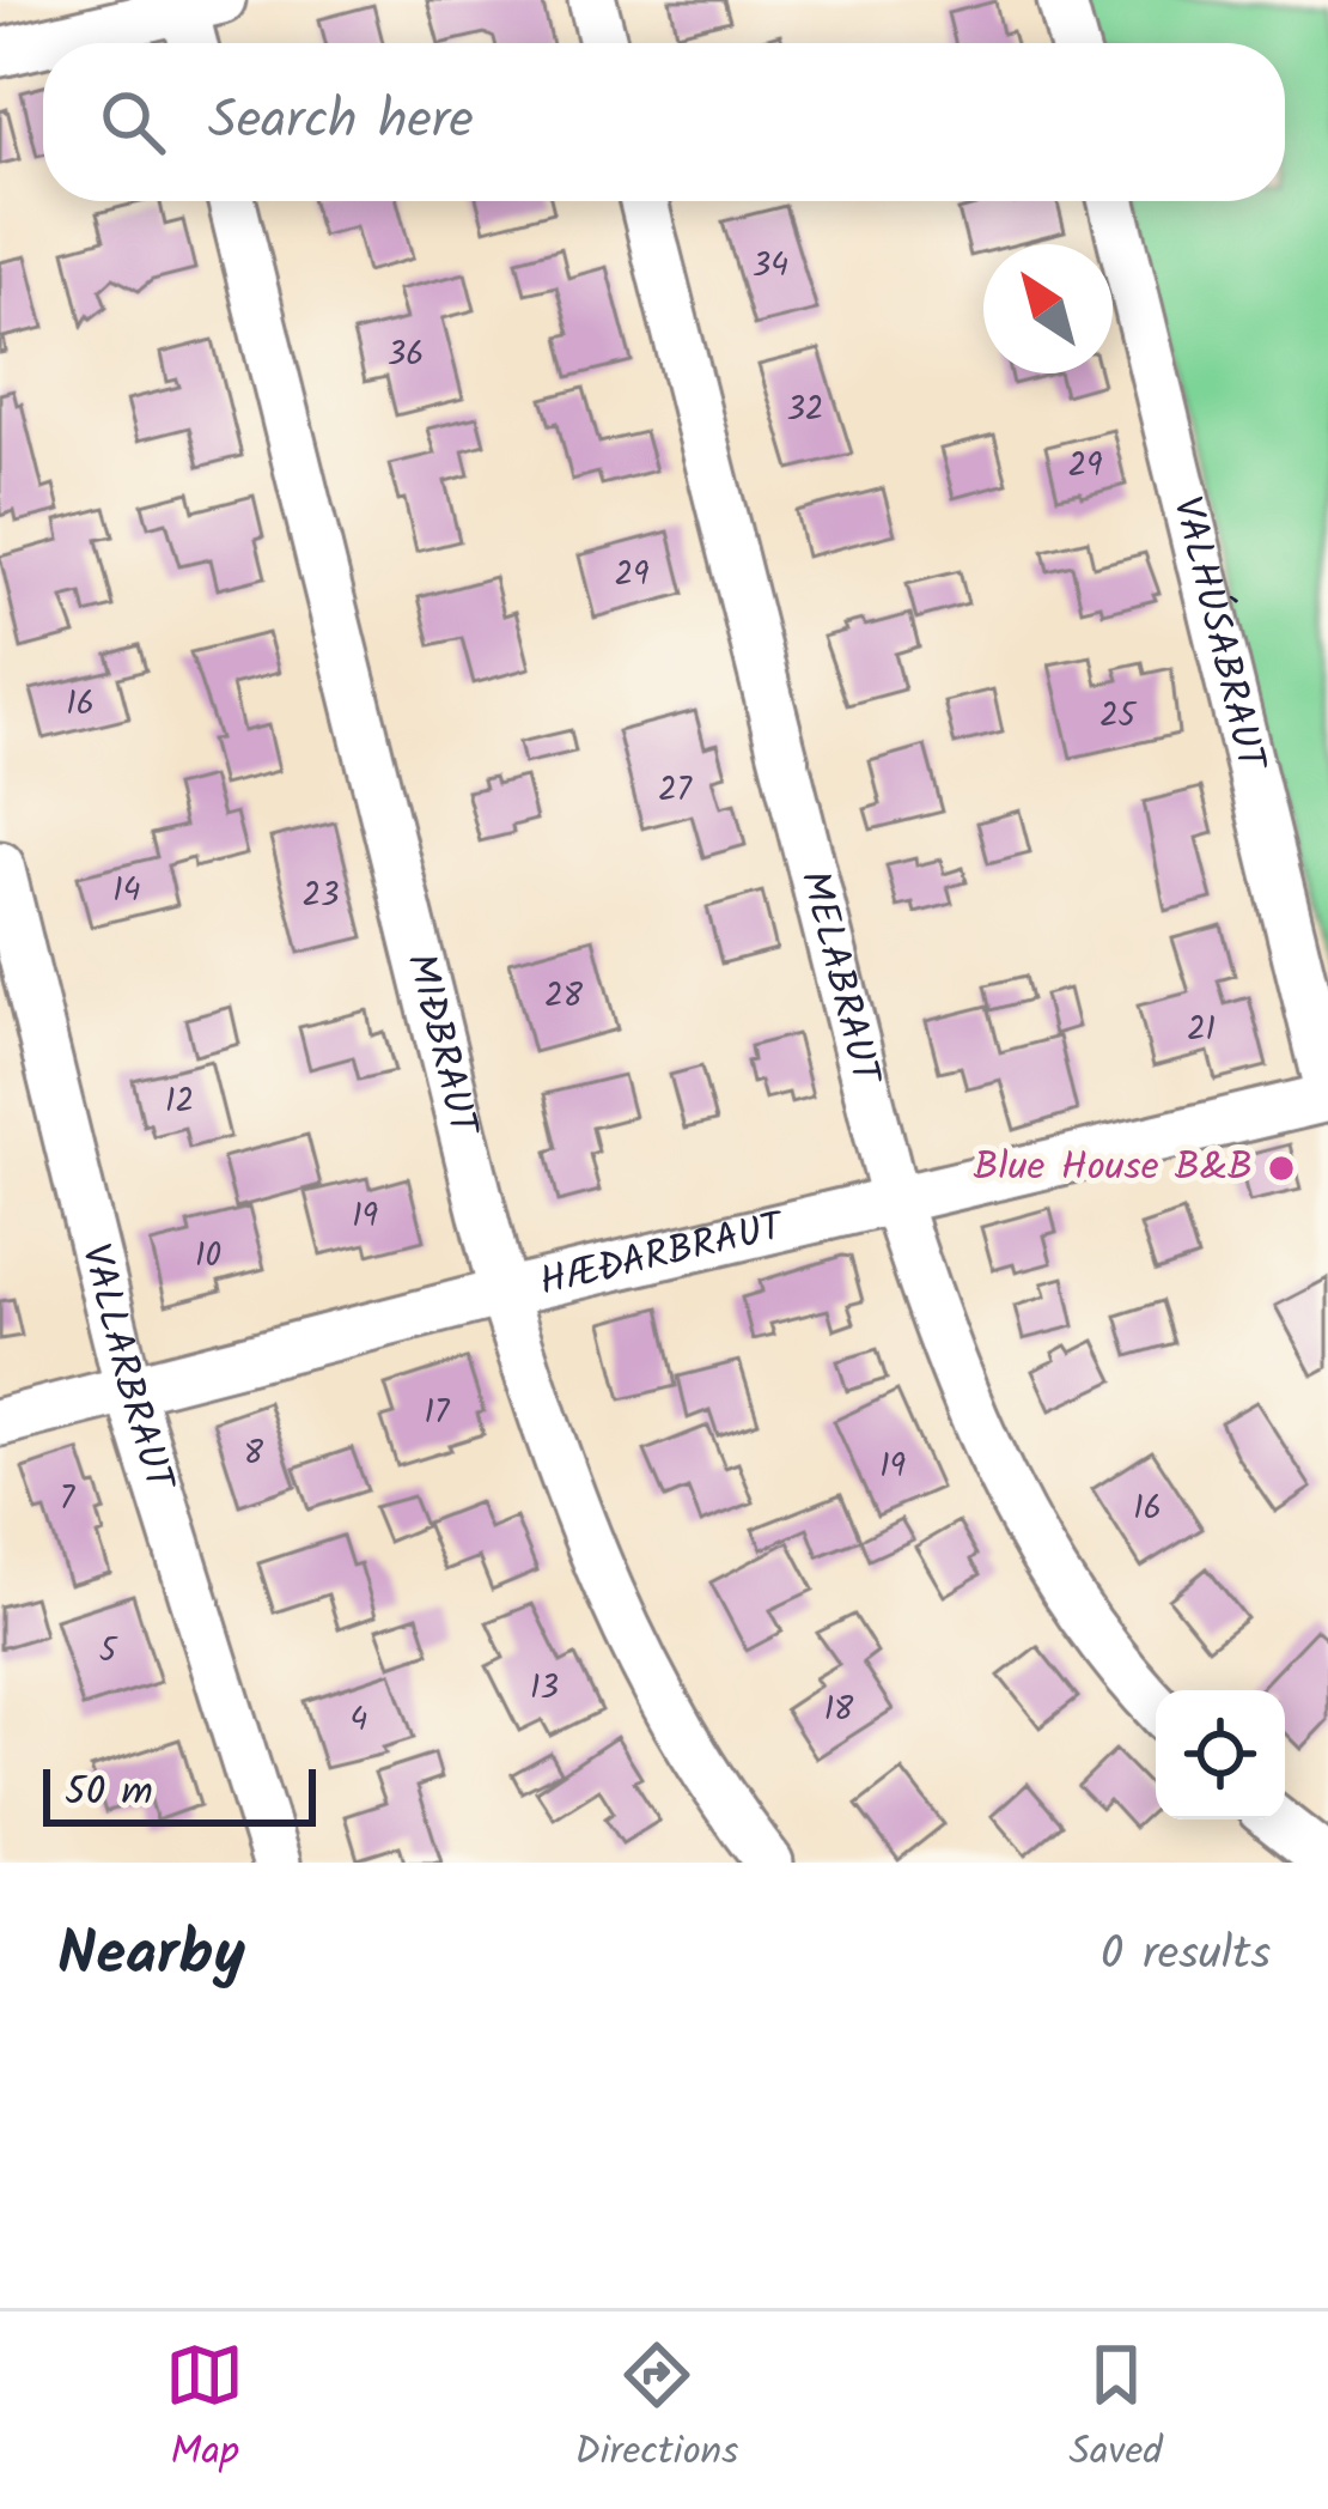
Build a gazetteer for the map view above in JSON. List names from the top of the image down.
{
  "streets": {
    "street": [
      "VALHÚSABRAUT",
      "MELABRAUT",
      "MIÐBRAUT",
      "HÆÐARBRAUT",
      "VALLARBRAUT"
    ]
  },
  "crossings": [
    ["MELABRAUT", "HÆÐARBRAUT"],
    ["MIÐBRAUT", "HÆÐARBRAUT"],
    ["HÆÐARBRAUT", "VALLARBRAUT"]
  ],
  "places": ["Blue House B&B"],
  "house_numbers": [
    "34",
    "36",
    "32",
    "29",
    "29",
    "16",
    "25",
    "27",
    "14",
    "23",
    "28",
    "21",
    "12",
    "19",
    "10",
    "17",
    "8",
    "19",
    "7",
    "16",
    "5",
    "13",
    "18",
    "4"
  ],
  "scale_bar": "50 m",
  "north": "top left",
  "page": {
    "search": "Search here",
    "scale": "50 m",
    "heading": ["Nearby", "0 results"],
    "nav": ["Map", "Directions", "Saved"]
  }
}
